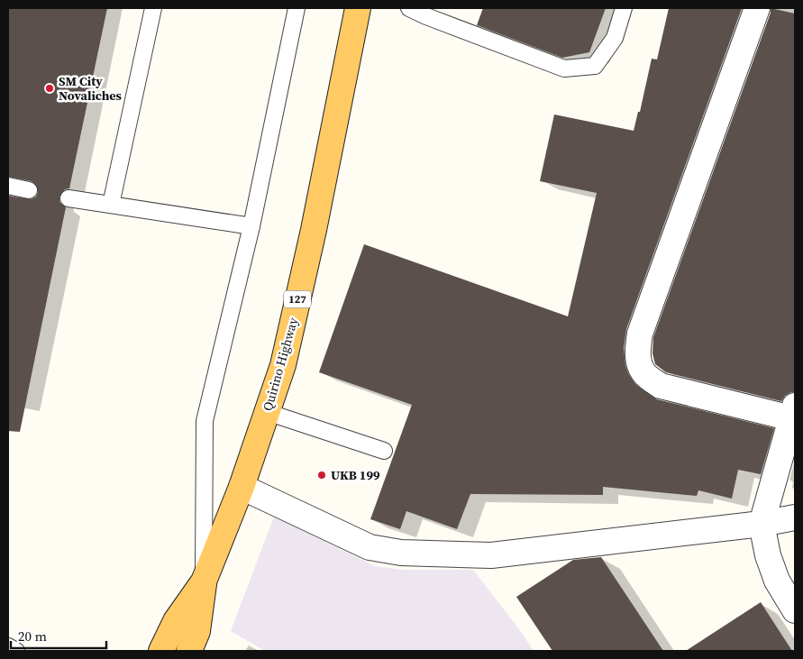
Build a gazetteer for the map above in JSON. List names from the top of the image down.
{
  "streets": {
    "main road": ["127", "Quirino Highway"]
  },
  "places": ["SM City Novaliches", "UKB 199"],
  "scale_bar": "20 m"
}
